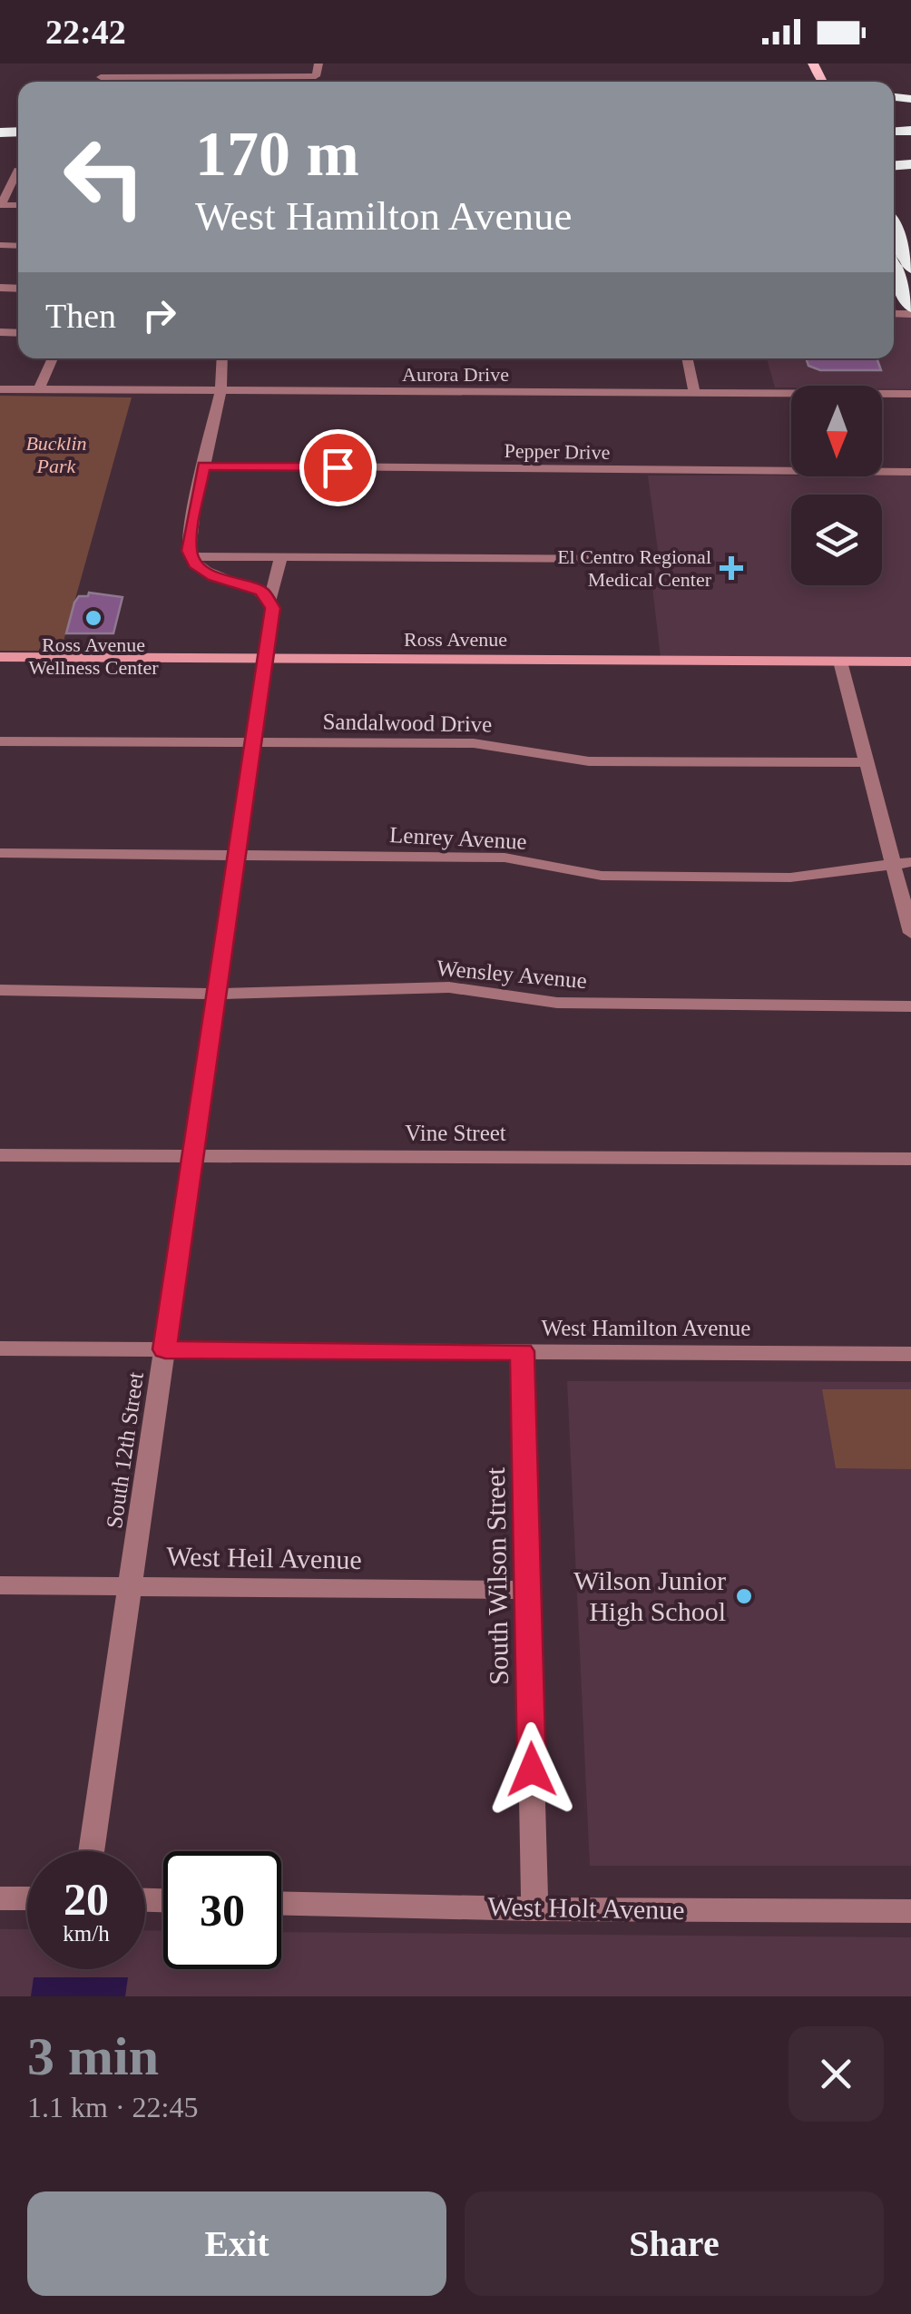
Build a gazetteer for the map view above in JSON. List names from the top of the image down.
{
  "streets": {
    "street": [
      "Aurora Drive",
      "Pepper Drive",
      "Ross Avenue",
      "Sandalwood Drive",
      "Lenrey Avenue",
      "Wensley Avenue",
      "Vine Street",
      "West Hamilton Avenue",
      "South 12th Street",
      "West Heil Avenue",
      "South Wilson Street",
      "West Holt Avenue"
    ]
  },
  "crossings": [
    ["Ross Avenue", "South 12th Street"],
    ["Sandalwood Drive", "South 12th Street"],
    ["Lenrey Avenue", "South 12th Street"],
    ["Wensley Avenue", "South 12th Street"],
    ["Vine Street", "South 12th Street"],
    ["West Hamilton Avenue", "South 12th Street"],
    ["West Hamilton Avenue", "South Wilson Street"],
    ["South 12th Street", "West Heil Avenue"],
    ["West Heil Avenue", "South Wilson Street"],
    ["South Wilson Street", "West Holt Avenue"]
  ],
  "parks": ["Bucklin Park"],
  "places": {
    "health": ["El Centro Regional Medical Center"],
    "other": ["Ross Avenue Wellness Center", "Wilson Junior High School"]
  },
  "north": "bottom",
  "page": {
    "status": "22:42",
    "turn": ["170 m", "West Hamilton Avenue"],
    "then": "Then",
    "speed": "20 km/h",
    "limit": "30",
    "heading": ["3 min", "1.1 km · 22:45"],
    "buttons": ["Exit", "Share"]
  }
}
